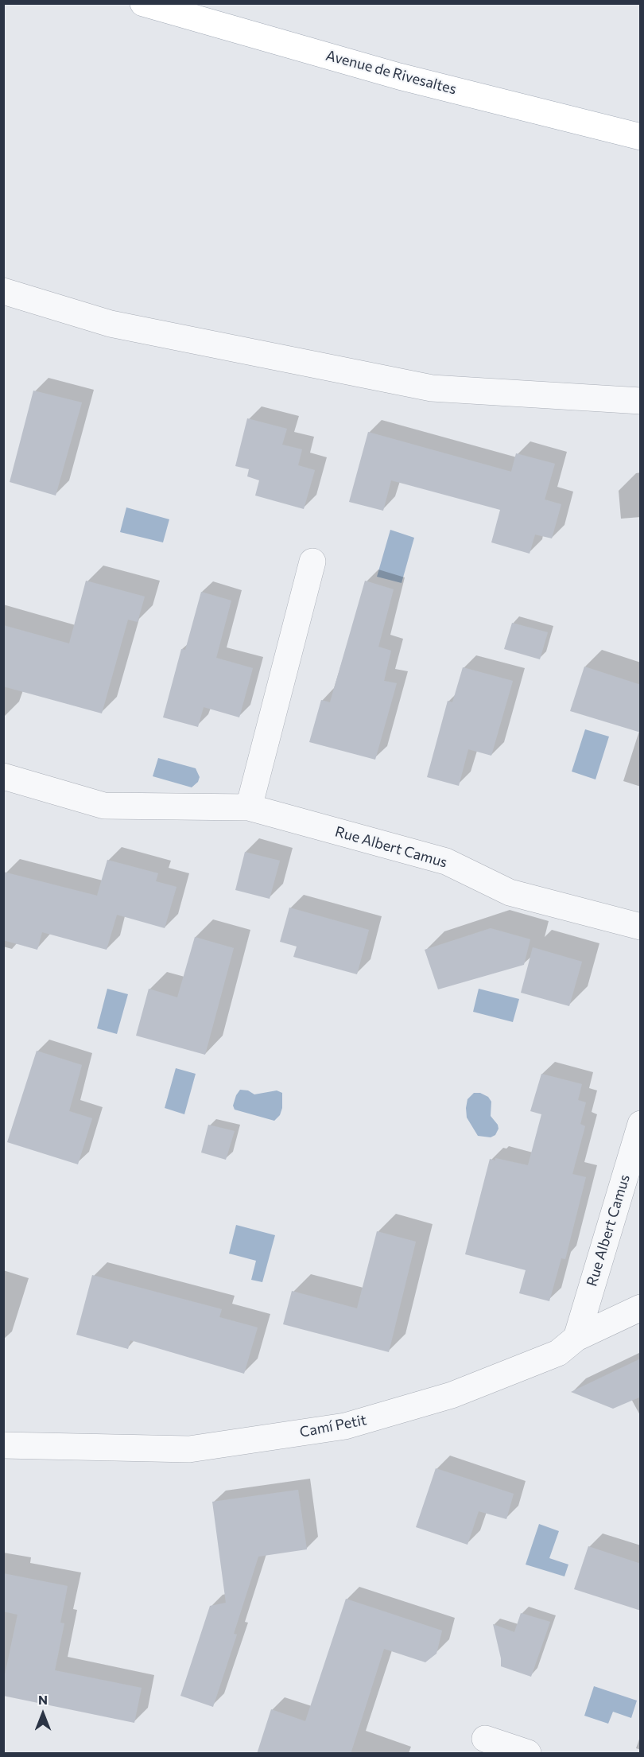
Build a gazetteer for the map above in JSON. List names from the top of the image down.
{
  "streets": {
    "main road": ["Avenue de Rivesaltes"],
    "street": ["Rue Albert Camus", "Camí Petit"]
  },
  "crossings": [
    ["Rue Albert Camus", "Camí Petit"]
  ],
  "north": "top"
}
